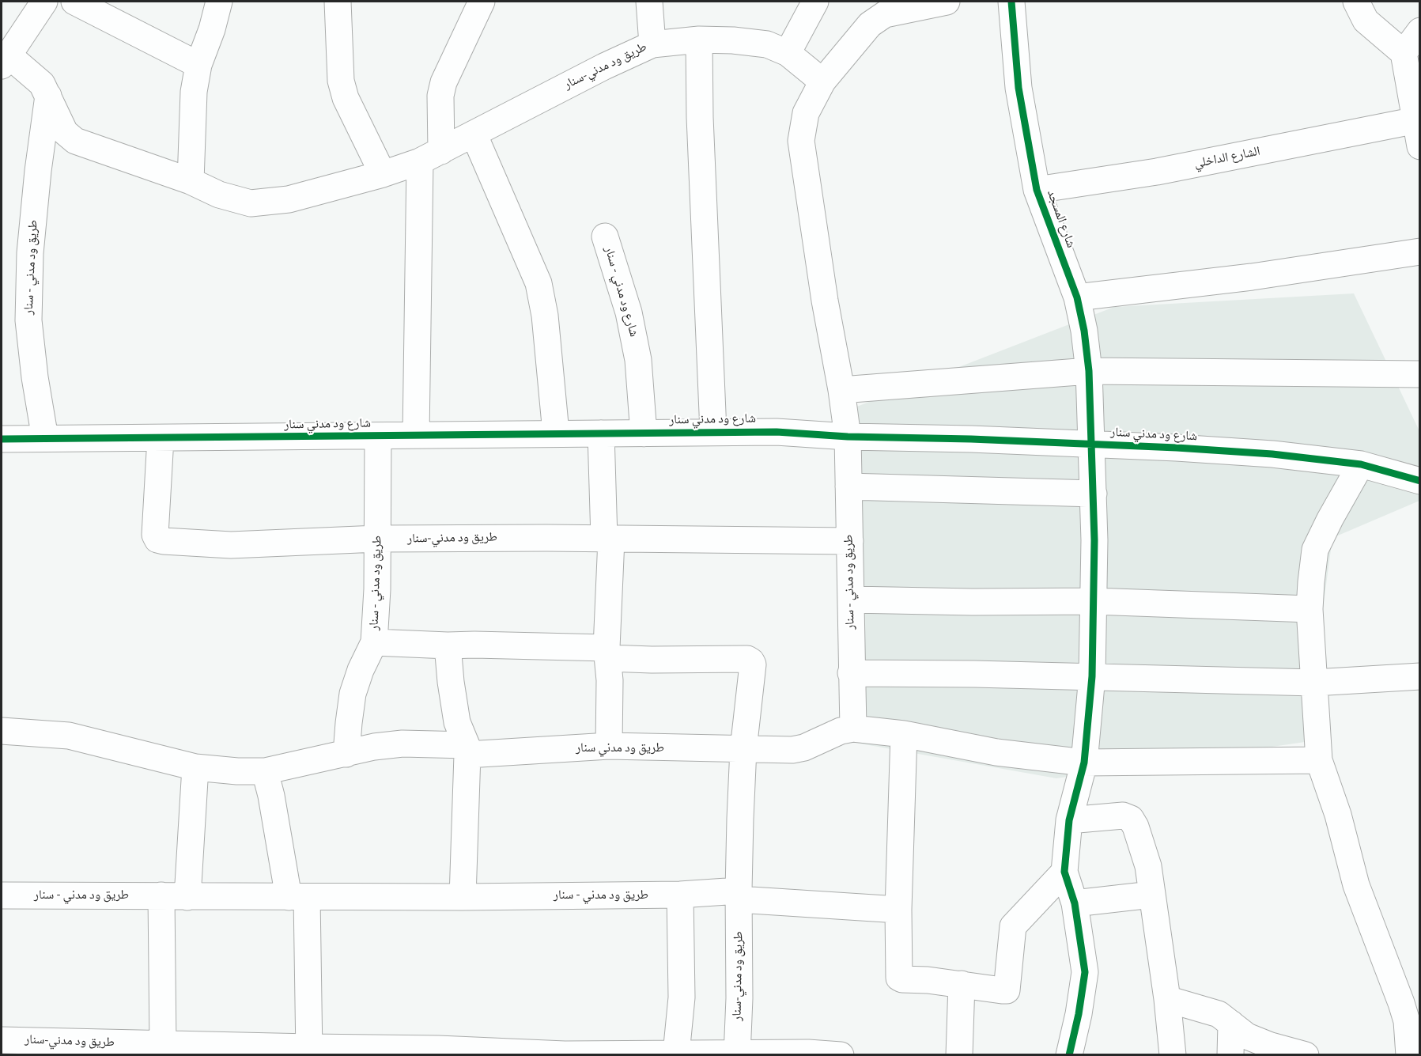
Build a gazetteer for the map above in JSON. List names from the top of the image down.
{
  "streets": {
    "street": [
      "طريق ود مدني-سنار",
      "الشارع الداخلي",
      "شارع المسجد",
      "طريق ود مدني - سنار",
      "شارع ود مدني - سنار",
      "شارع ود مدني سنار",
      "طريق ود مدني سنار"
    ]
  },
  "crossings": [
    ["طريق ود مدني-سنار", "طريق ود مدني - سنار"],
    ["طريق ود مدني-سنار", "شارع ود مدني سنار"],
    ["الشارع الداخلي", "شارع المسجد"],
    ["شارع المسجد", "شارع ود مدني سنار"],
    ["طريق ود مدني - سنار", "شارع ود مدني سنار"],
    ["شارع ود مدني - سنار", "شارع ود مدني سنار"]
  ]
}
